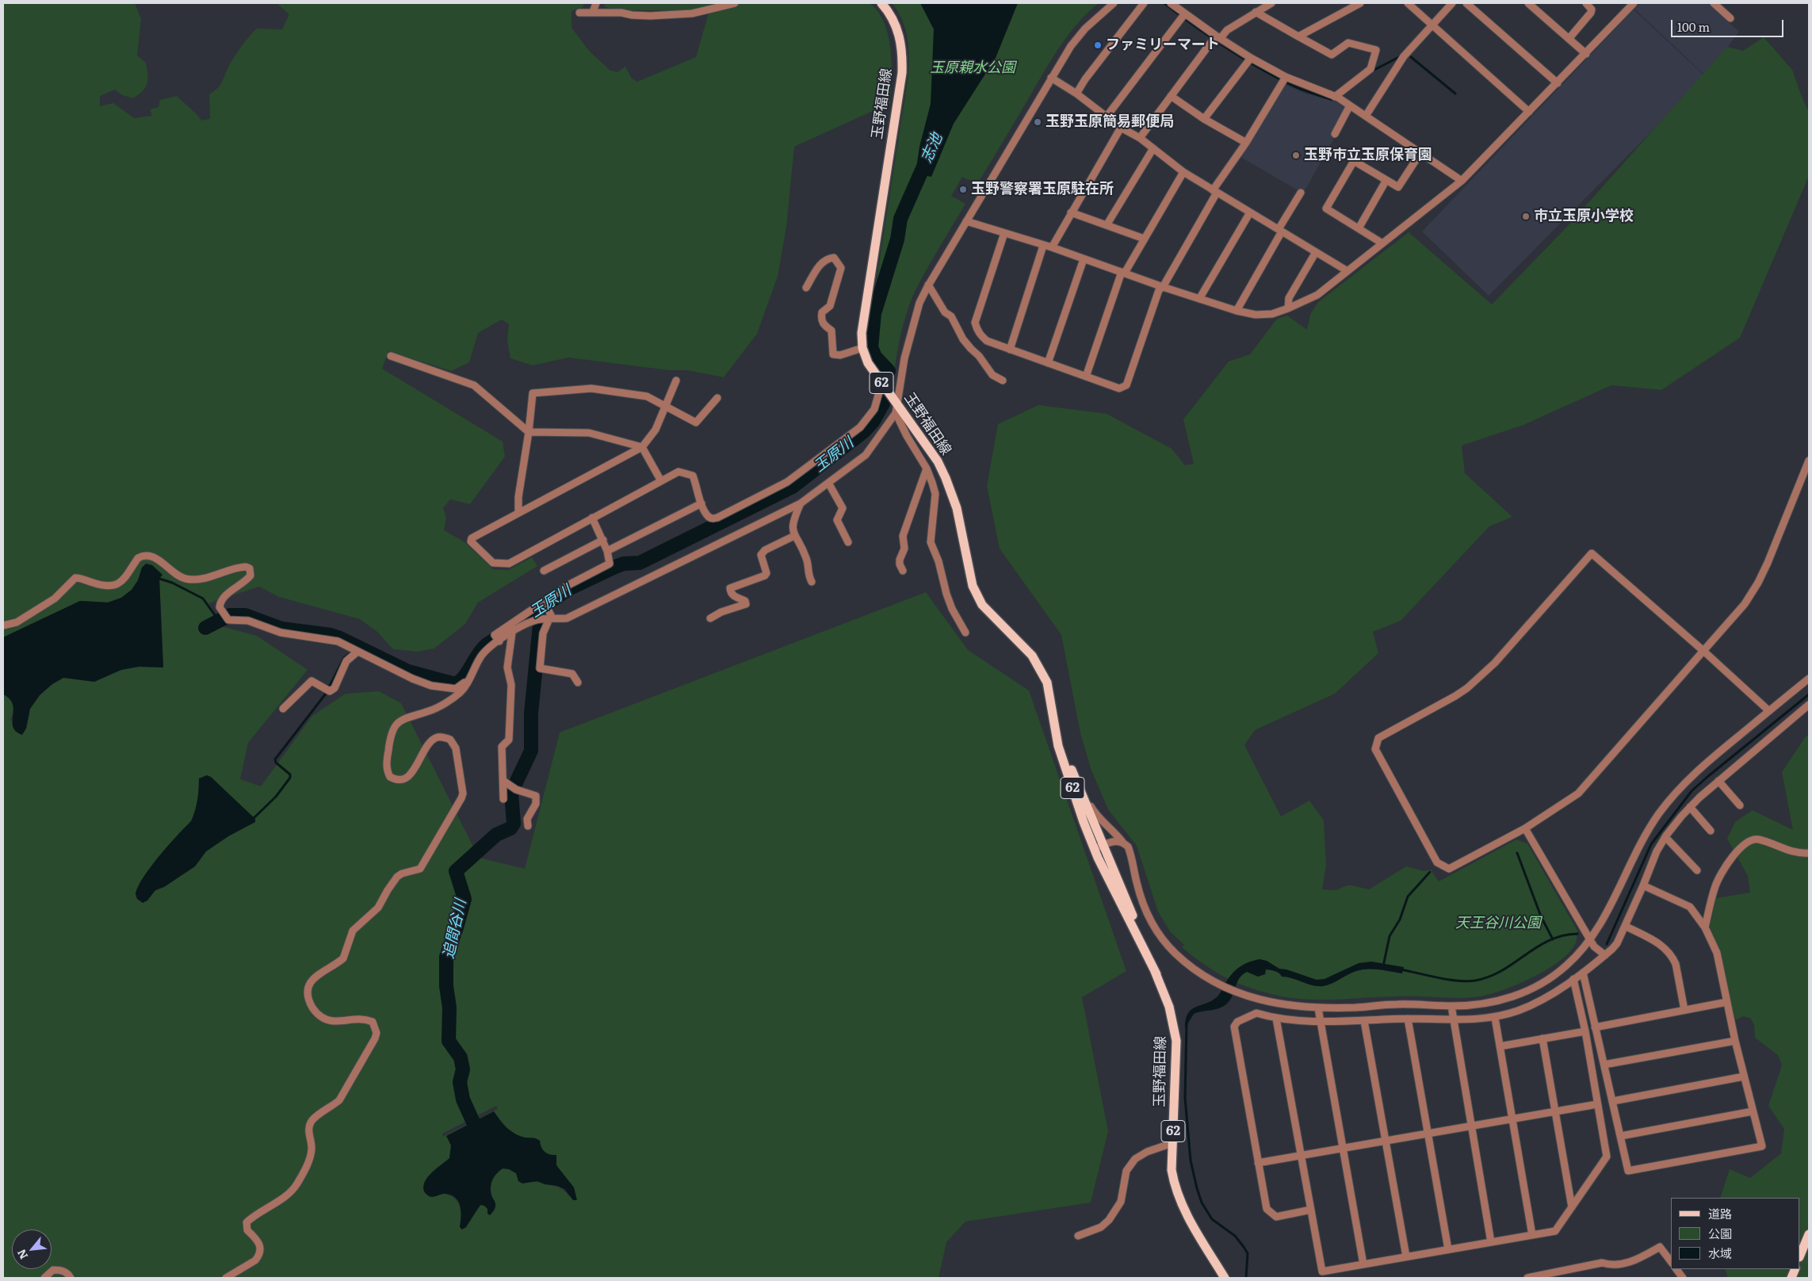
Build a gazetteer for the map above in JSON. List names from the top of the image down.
{
  "streets": {
    "main road": ["玉野福田線", "62"]
  },
  "water": ["志池", "玉原川", "追間谷川"],
  "parks": ["玉原親水公園", "天王谷川公園"],
  "places": [
    "ファミリーマート",
    "玉野玉原簡易郵便局",
    "玉野市立玉原保育園",
    "玉野警察署玉原駐在所",
    "市立玉原小学校"
  ],
  "legend": ["道路", "公園", "水域"],
  "scale_bar": "100 m",
  "north": "bottom left"
}
